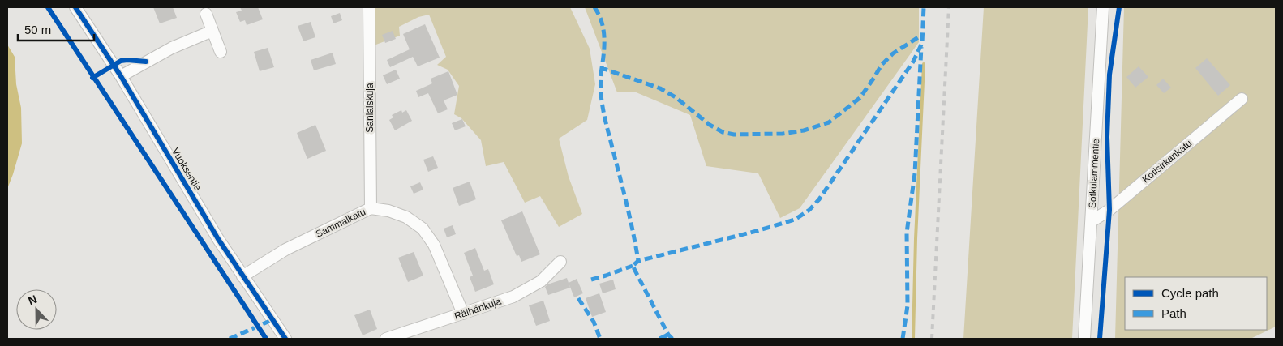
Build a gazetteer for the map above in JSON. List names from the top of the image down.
{
  "streets": {
    "street": [
      "Saniaiskuja",
      "Kotisirkankatu",
      "Vuoksentie",
      "Sotkulammentie",
      "Sammalkatu",
      "Räihänkuja"
    ]
  },
  "crossings": [
    ["Saniaiskuja", "Sammalkatu"],
    ["Kotisirkankatu", "Sotkulammentie"],
    ["Vuoksentie", "Sammalkatu"],
    ["Sammalkatu", "Räihänkuja"]
  ],
  "legend": ["Cycle path", "Path"],
  "scale_bar": "50 m",
  "north": "top"
}
